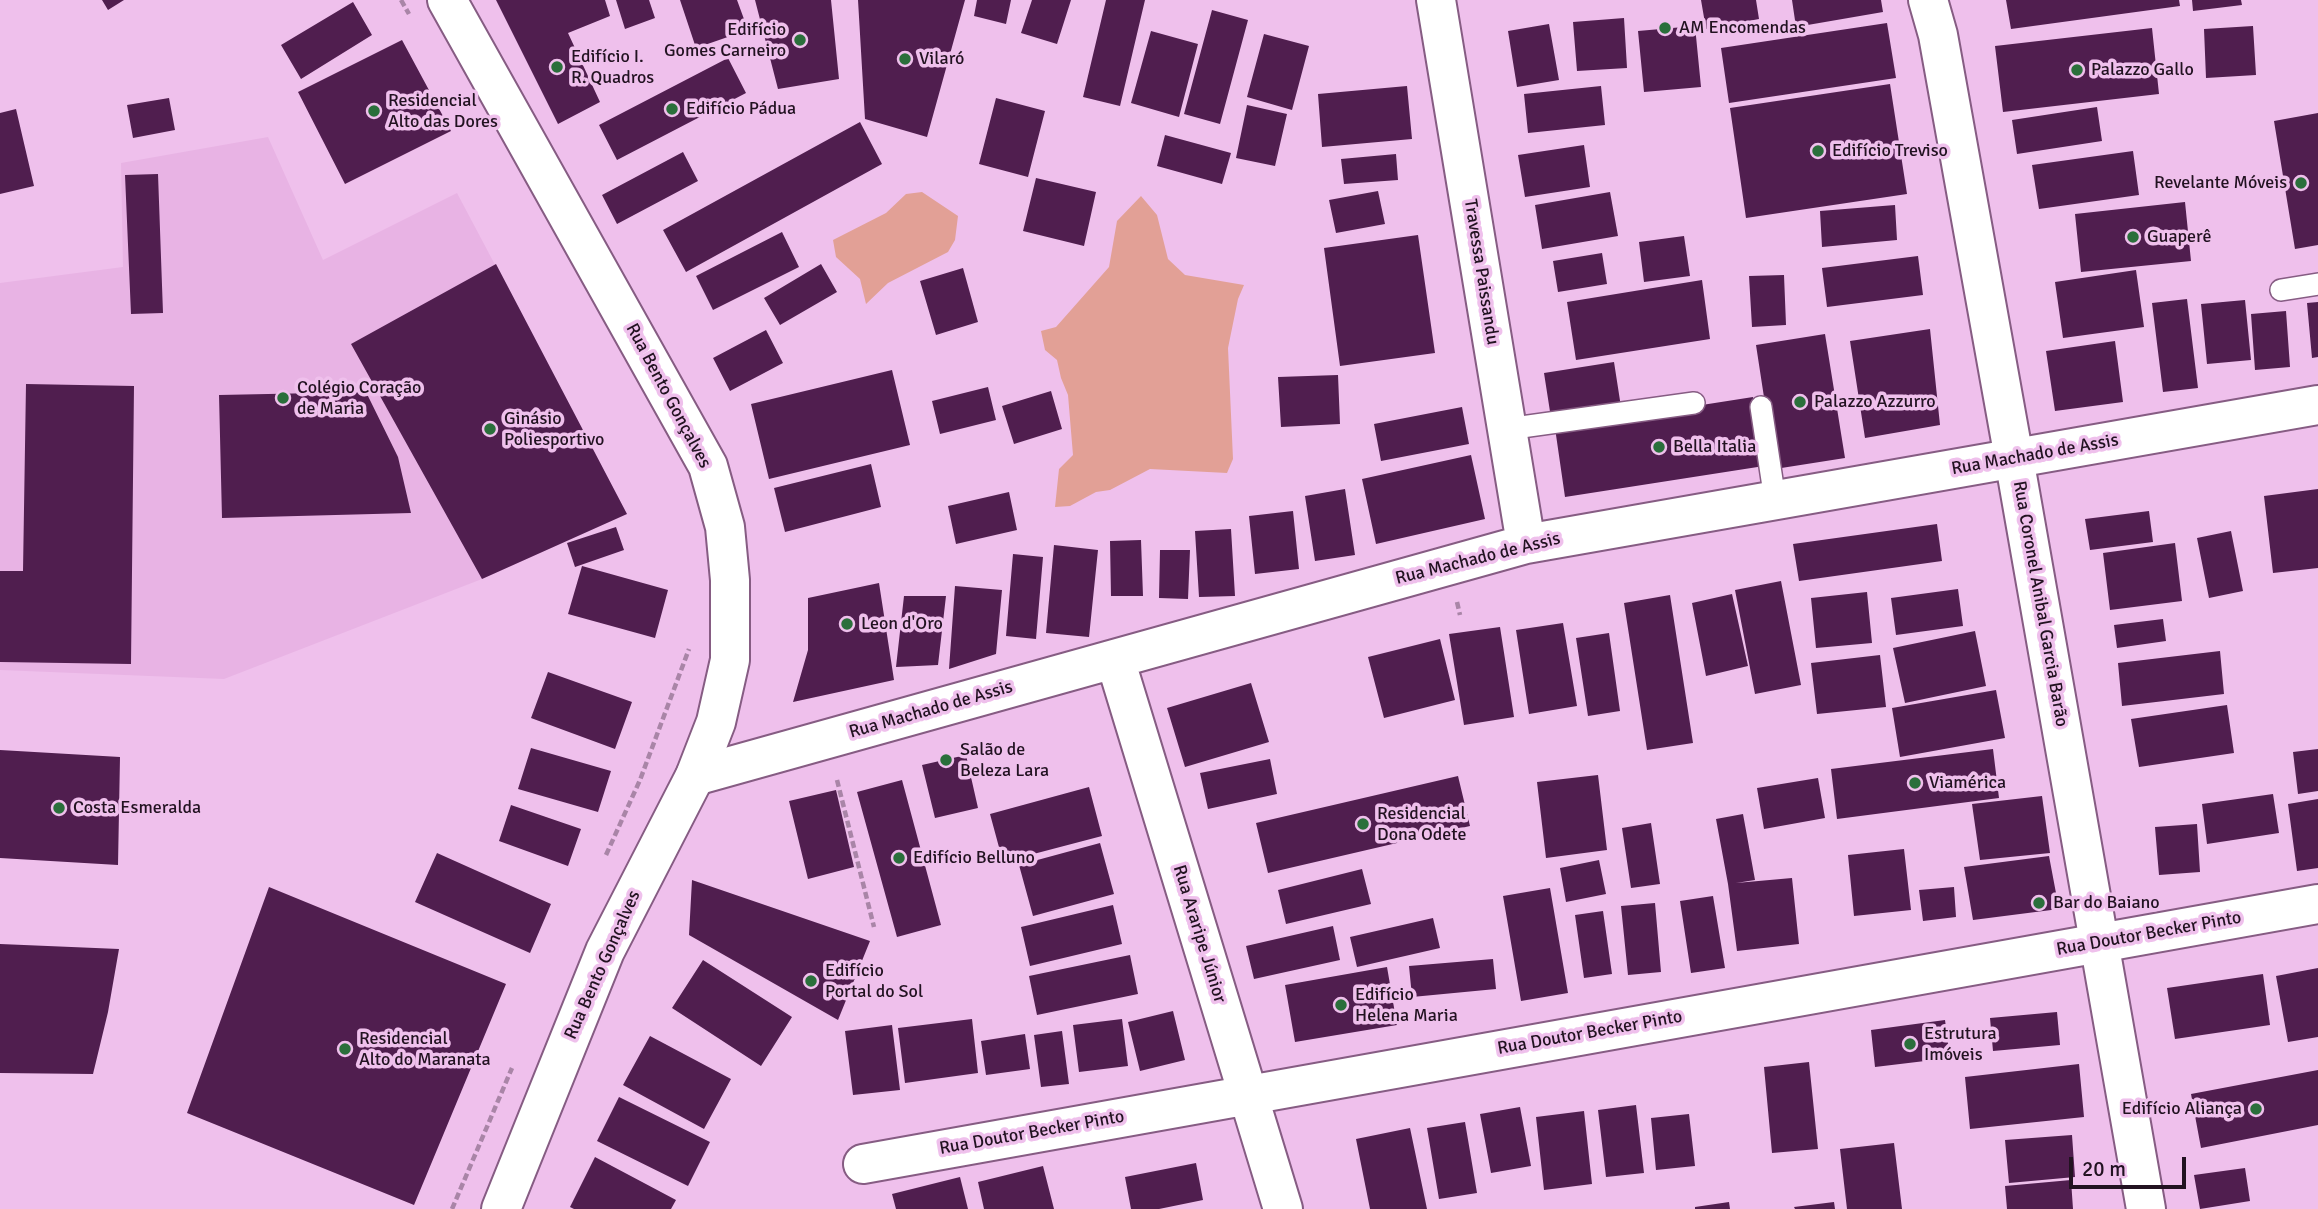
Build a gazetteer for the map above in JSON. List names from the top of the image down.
{
  "streets": {
    "street": [
      "Travessa Paissandu",
      "Rua Bento Gonçalves",
      "Rua Machado de Assis",
      "Rua Coronel Anibal Garcia Barão",
      "Rua Araripe Júnior",
      "Rua Doutor Becker Pinto"
    ]
  },
  "crossings": [
    ["Travessa Paissandu", "Rua Machado de Assis"],
    ["Rua Bento Gonçalves", "Rua Machado de Assis"],
    ["Rua Machado de Assis", "Rua Coronel Anibal Garcia Barão"],
    ["Rua Machado de Assis", "Rua Araripe Júnior"],
    ["Rua Coronel Anibal Garcia Barão", "Rua Doutor Becker Pinto"],
    ["Rua Araripe Júnior", "Rua Doutor Becker Pinto"]
  ],
  "places": [
    "AM Encomendas",
    "Edifício Gomes Carneiro",
    "Vilaró",
    "Edifício I. R. Quadros",
    "Palazzo Gallo",
    "Edifício Pádua",
    "Residencial Alto das Dores",
    "Edifício Treviso",
    "Revelante Móveis",
    "Guaperê",
    "Colégio Coração de Maria",
    "Palazzo Azzurro",
    "Ginásio Poliesportivo",
    "Bella Italia",
    "Leon d'Oro",
    "Salão de Beleza Lara",
    "Viamérica",
    "Costa Esmeralda",
    "Residencial Dona Odete",
    "Edifício Belluno",
    "Bar do Baiano",
    "Edifício Portal do Sol",
    "Edifício Helena Maria",
    "Estrutura Imóveis",
    "Residencial Alto do Maranata",
    "Edifício Aliança"
  ],
  "scale_bar": "20 m"
}
